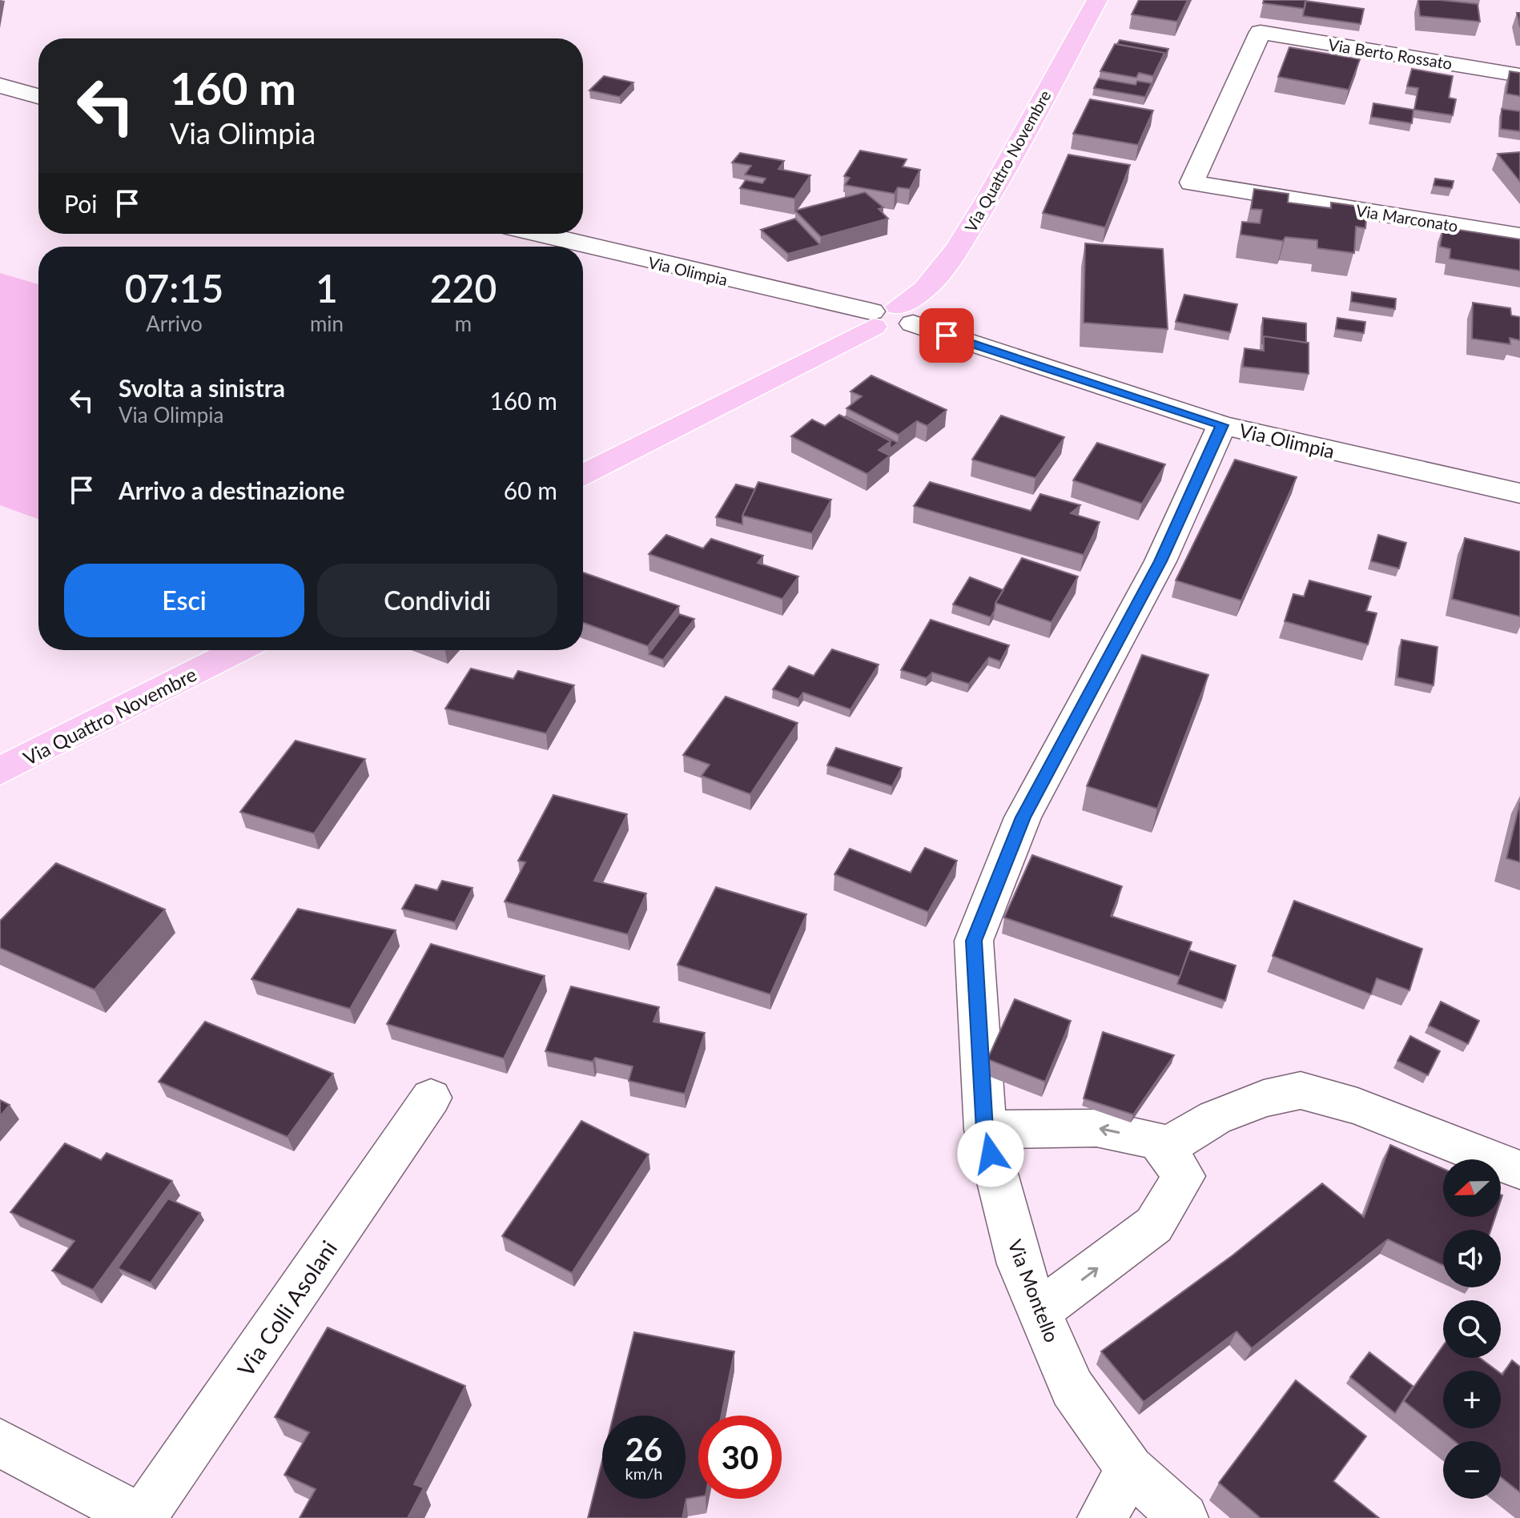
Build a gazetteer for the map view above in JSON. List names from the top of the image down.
{
  "streets": {
    "main road": ["Via Quattro Novembre"],
    "street": [
      "Via Berto Rossato",
      "Via Marconato",
      "Via Olimpia",
      "Via Montello",
      "Via Colli Asolani"
    ]
  },
  "crossings": [
    ["Via Berto Rossato", "Via Marconato"],
    ["Via Quattro Novembre", "Via Olimpia"],
    ["Via Olimpia", "Via Montello"]
  ],
  "north": "left",
  "page": {
    "turn": ["160 m", "Via Olimpia"],
    "then": "Poi",
    "eta": [
      "07:15",
      "Arrivo",
      "1",
      "min",
      "220",
      "m"
    ],
    "list": [
      {
        "name": "Svolta a sinistra",
        "note": "Via Olimpia",
        "value": "160 m"
      },
      {
        "name": "Arrivo a destinazione",
        "value": "60 m"
      }
    ],
    "buttons": ["Esci", "Condividi"],
    "map_buttons": ["+", "−"],
    "speed": "26 km/h",
    "limit": "30"
  }
}
